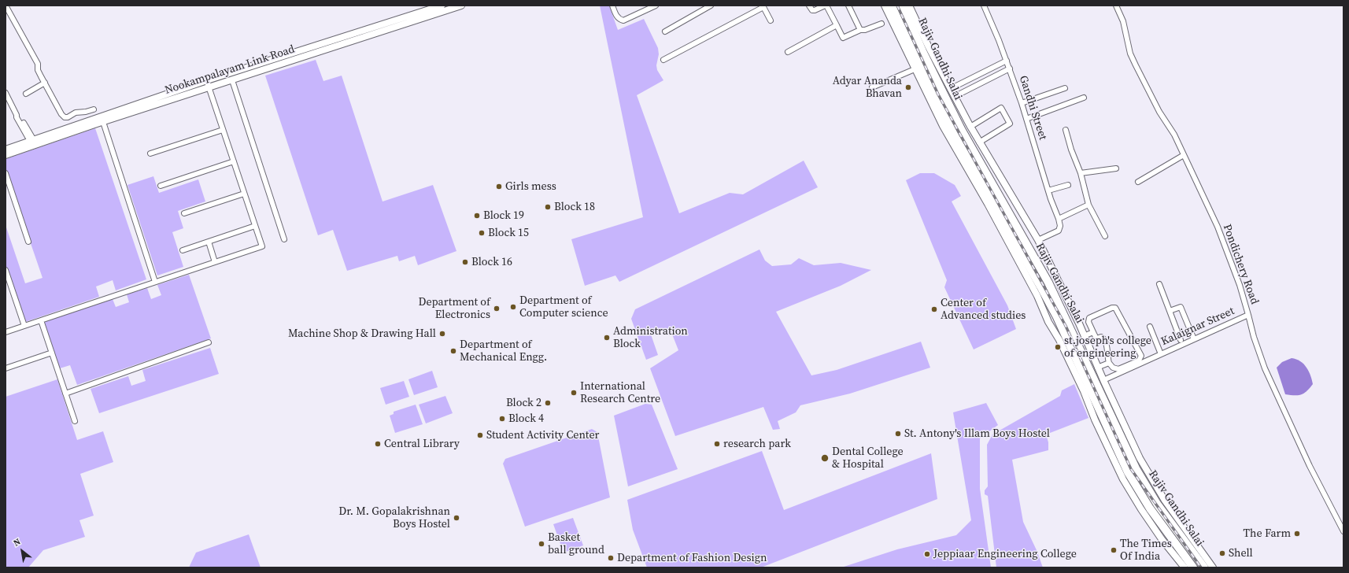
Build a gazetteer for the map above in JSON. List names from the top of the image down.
{
  "streets": {
    "main road": ["Rajiv Gandhi Salai"],
    "street": [
      "Nookampalayam Link Road",
      "Gandhi Street",
      "Pondichery Road",
      "Kalaignar Street"
    ]
  },
  "crossings": [
    ["Pondichery Road", "Kalaignar Street"]
  ],
  "places": [
    "Adyar Ananda Bhavan",
    "Girls mess",
    "Block 18",
    "Block 19",
    "Block 15",
    "Block 16",
    "Department of Computer science",
    "Department of Electronics",
    "Center of Advanced studies",
    "Machine Shop & Drawing Hall",
    "Administration Block",
    "st.joseph's college of engineering",
    "Department of Mechanical Engg.",
    "International Research Centre",
    "Block 2",
    "Block 4",
    "St. Antony's Illam Boys Hostel",
    "Student Activity Center",
    "Central Library",
    "research park",
    "Dental College & Hospital",
    "Dr. M. Gopalakrishnan Boys Hostel",
    "The Farm",
    "Basket ball ground",
    "The Times Of India",
    "Shell",
    "Jeppiaar Engineering College",
    "Department of Fashion Design"
  ],
  "north": "top left"
}
